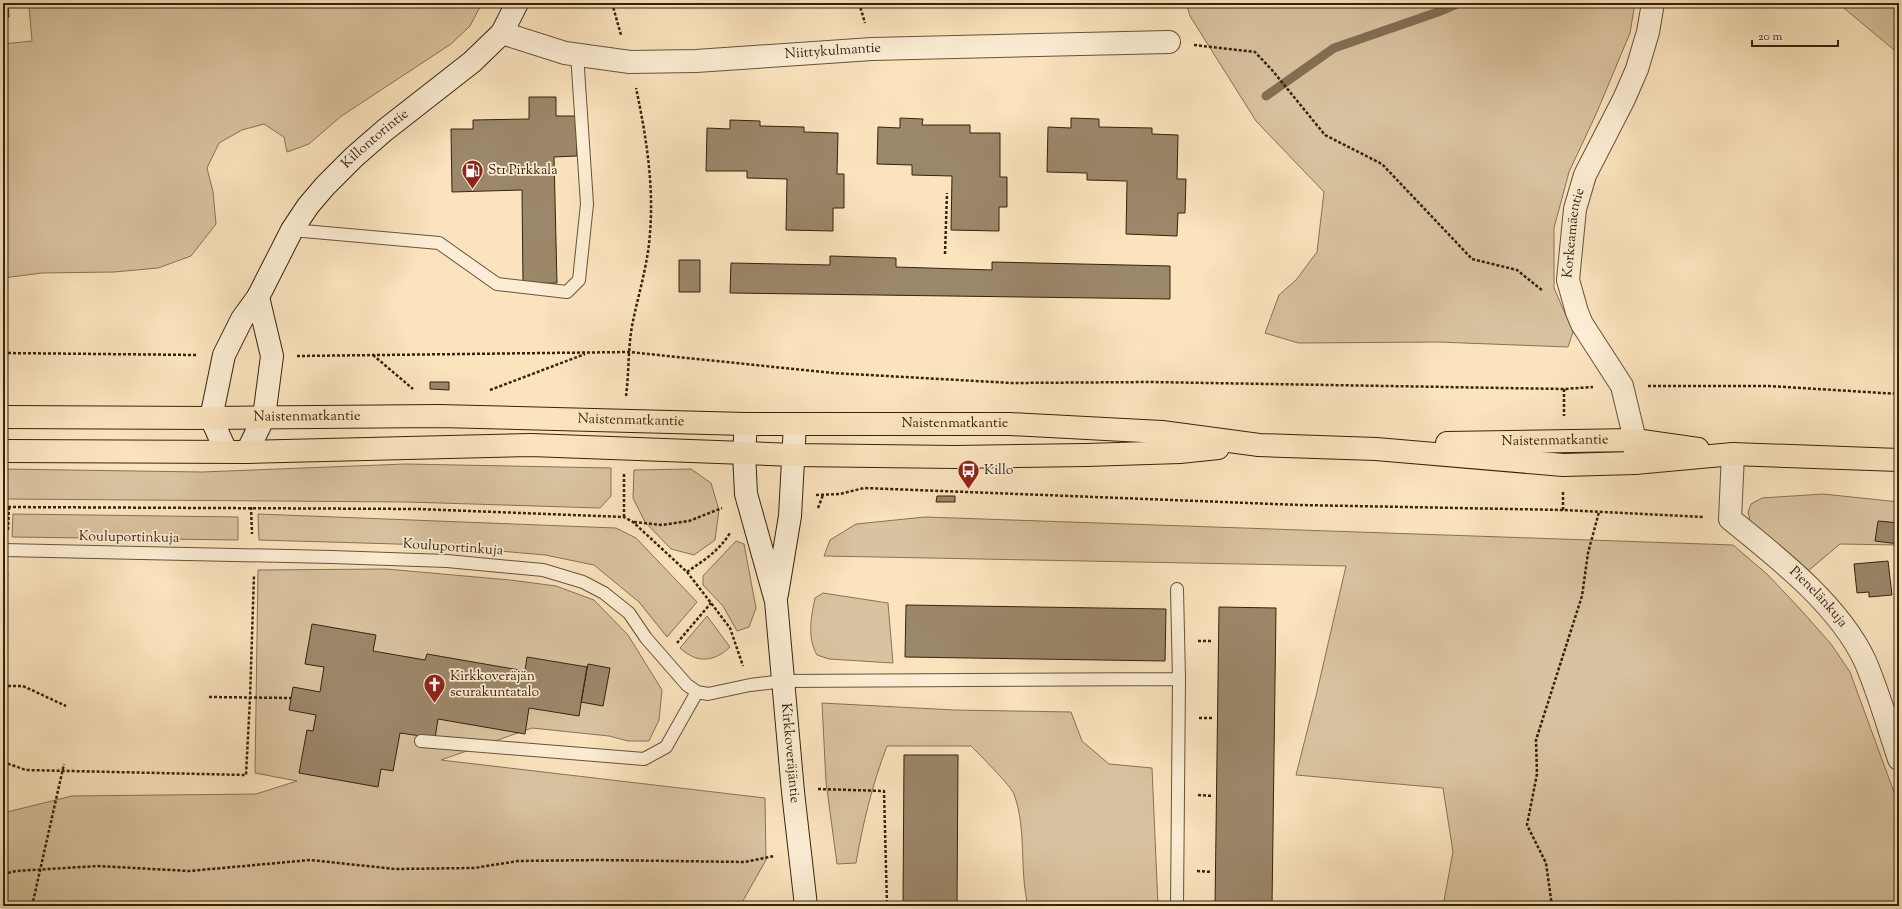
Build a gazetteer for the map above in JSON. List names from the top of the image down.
{
  "streets": {
    "main road": ["Naistenmatkantie"],
    "street": [
      "Niittykulmantie",
      "Killontorintie",
      "Korkeamäentie",
      "Pienelänkuja",
      "Kirkkoveräjäntie"
    ],
    "lane": ["Kouluportinkuja"]
  },
  "crossings": [
    ["Niittykulmantie", "Killontorintie"],
    ["Killontorintie", "Naistenmatkantie"],
    ["Korkeamäentie", "Naistenmatkantie"],
    ["Naistenmatkantie", "Kirkkoveräjäntie"]
  ],
  "places": {
    "fuel station": ["St1 Pirkkala"],
    "bus stop": ["Killo"],
    "church": ["Kirkkoveräjän seurakuntatalo"]
  },
  "scale_bar": "20 m"
}
